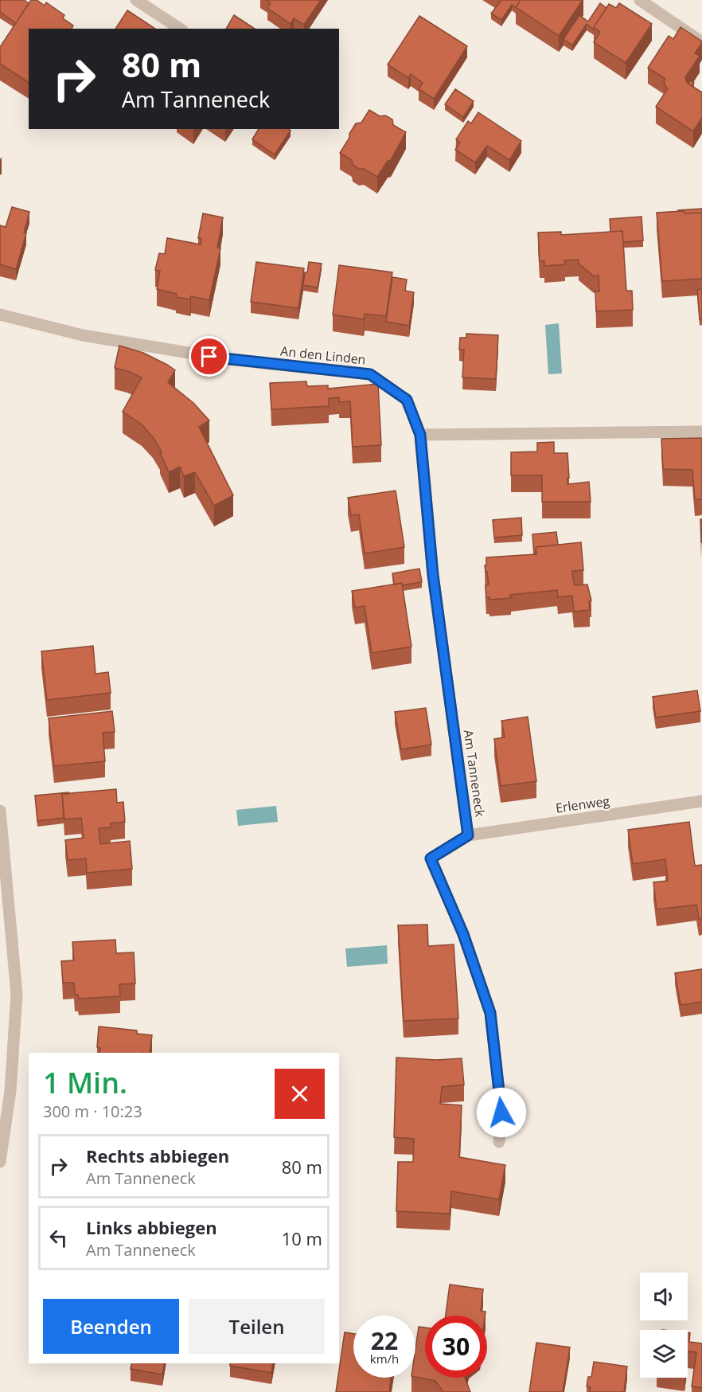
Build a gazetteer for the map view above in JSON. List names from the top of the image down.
{
  "streets": {
    "street": ["An den Linden", "Am Tanneneck", "Erlenweg"]
  },
  "crossings": [
    ["An den Linden", "Am Tanneneck"],
    ["Am Tanneneck", "Erlenweg"]
  ],
  "page": {
    "turn": ["80 m", "Am Tanneneck"],
    "heading": ["1 Min.", "300 m · 10:23"],
    "list": [
      {
        "name": "Rechts abbiegen",
        "note": "Am Tanneneck",
        "value": "80 m"
      },
      {
        "name": "Links abbiegen",
        "note": "Am Tanneneck",
        "value": "10 m"
      }
    ],
    "buttons": ["Beenden", "Teilen"],
    "speed": "22 km/h",
    "limit": "30"
  }
}
